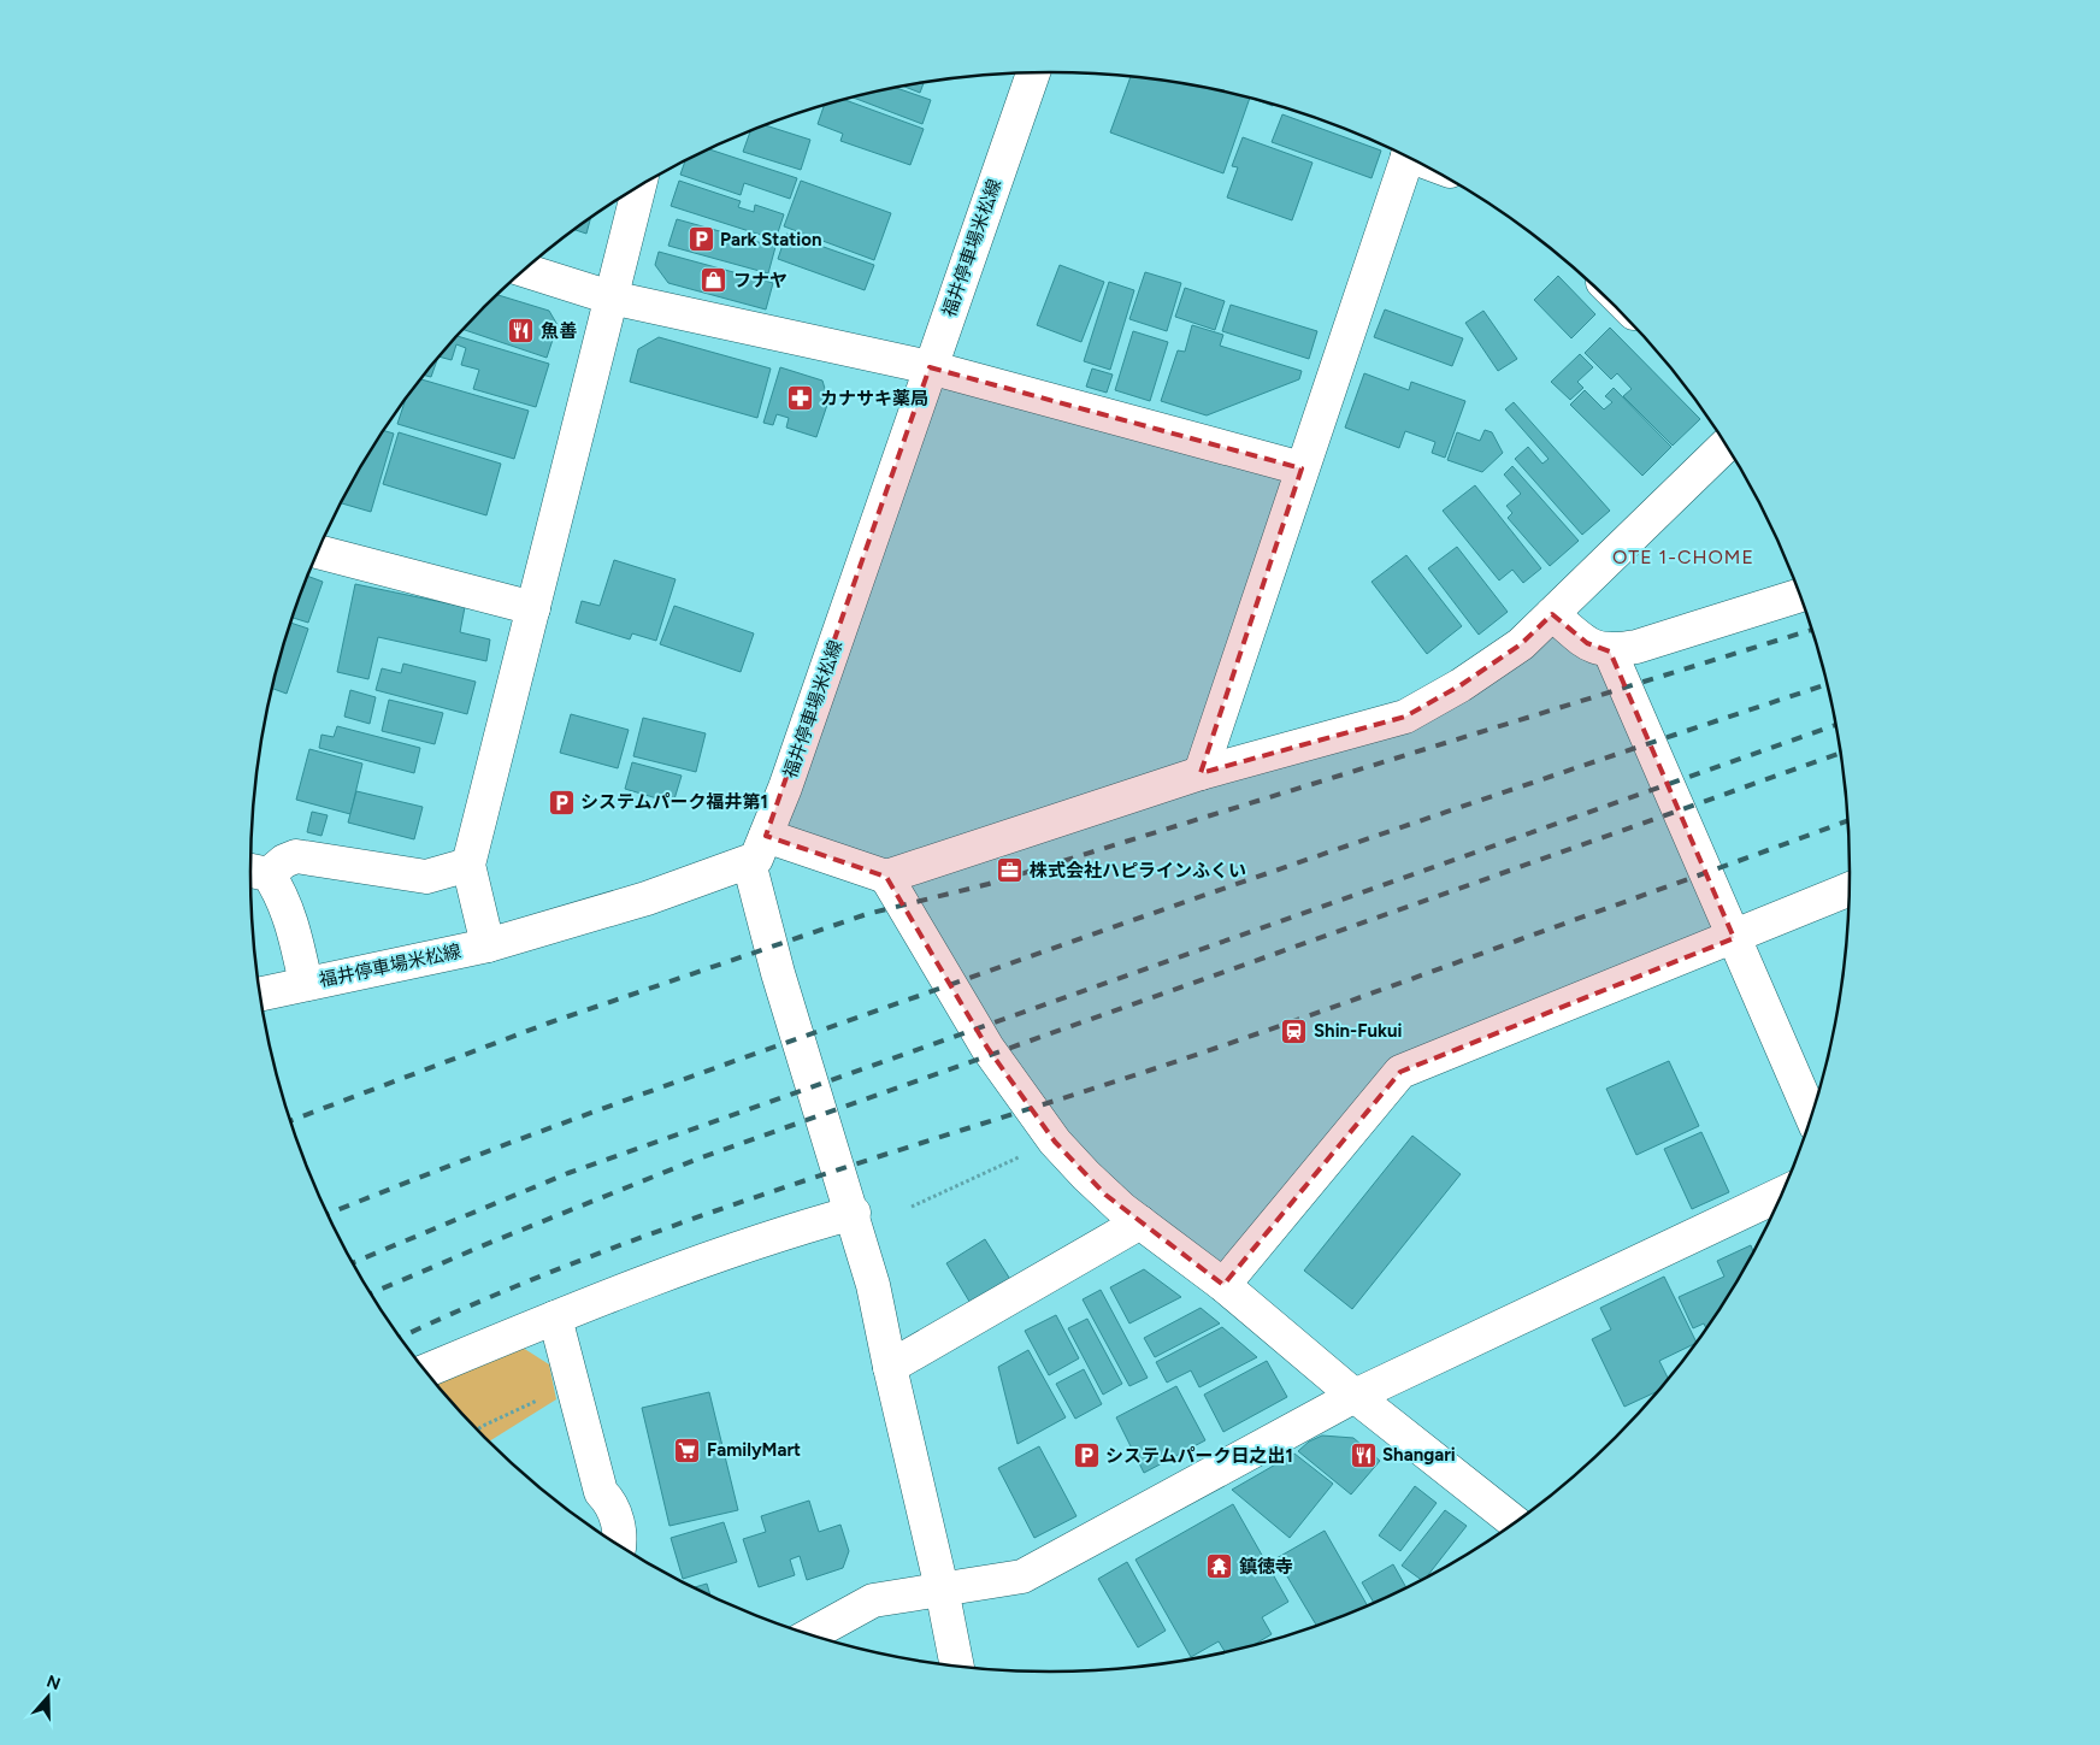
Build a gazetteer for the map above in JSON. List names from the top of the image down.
{
  "streets": {
    "street": ["福井停車場米松線"]
  },
  "districts": ["OTE 1-CHOME"],
  "places": {
    "parking": ["Park Station", "システムパーク福井第1", "システムパーク日之出1"],
    "shop": ["フナヤ"],
    "restaurant": ["魚善", "Shangari"],
    "pharmacy": ["カナサキ薬局"],
    "office": ["株式会社ハピラインふくい"],
    "station": ["Shin-Fukui"],
    "supermarket": ["FamilyMart"],
    "temple": ["鎮徳寺"]
  },
  "north": "top"
}
